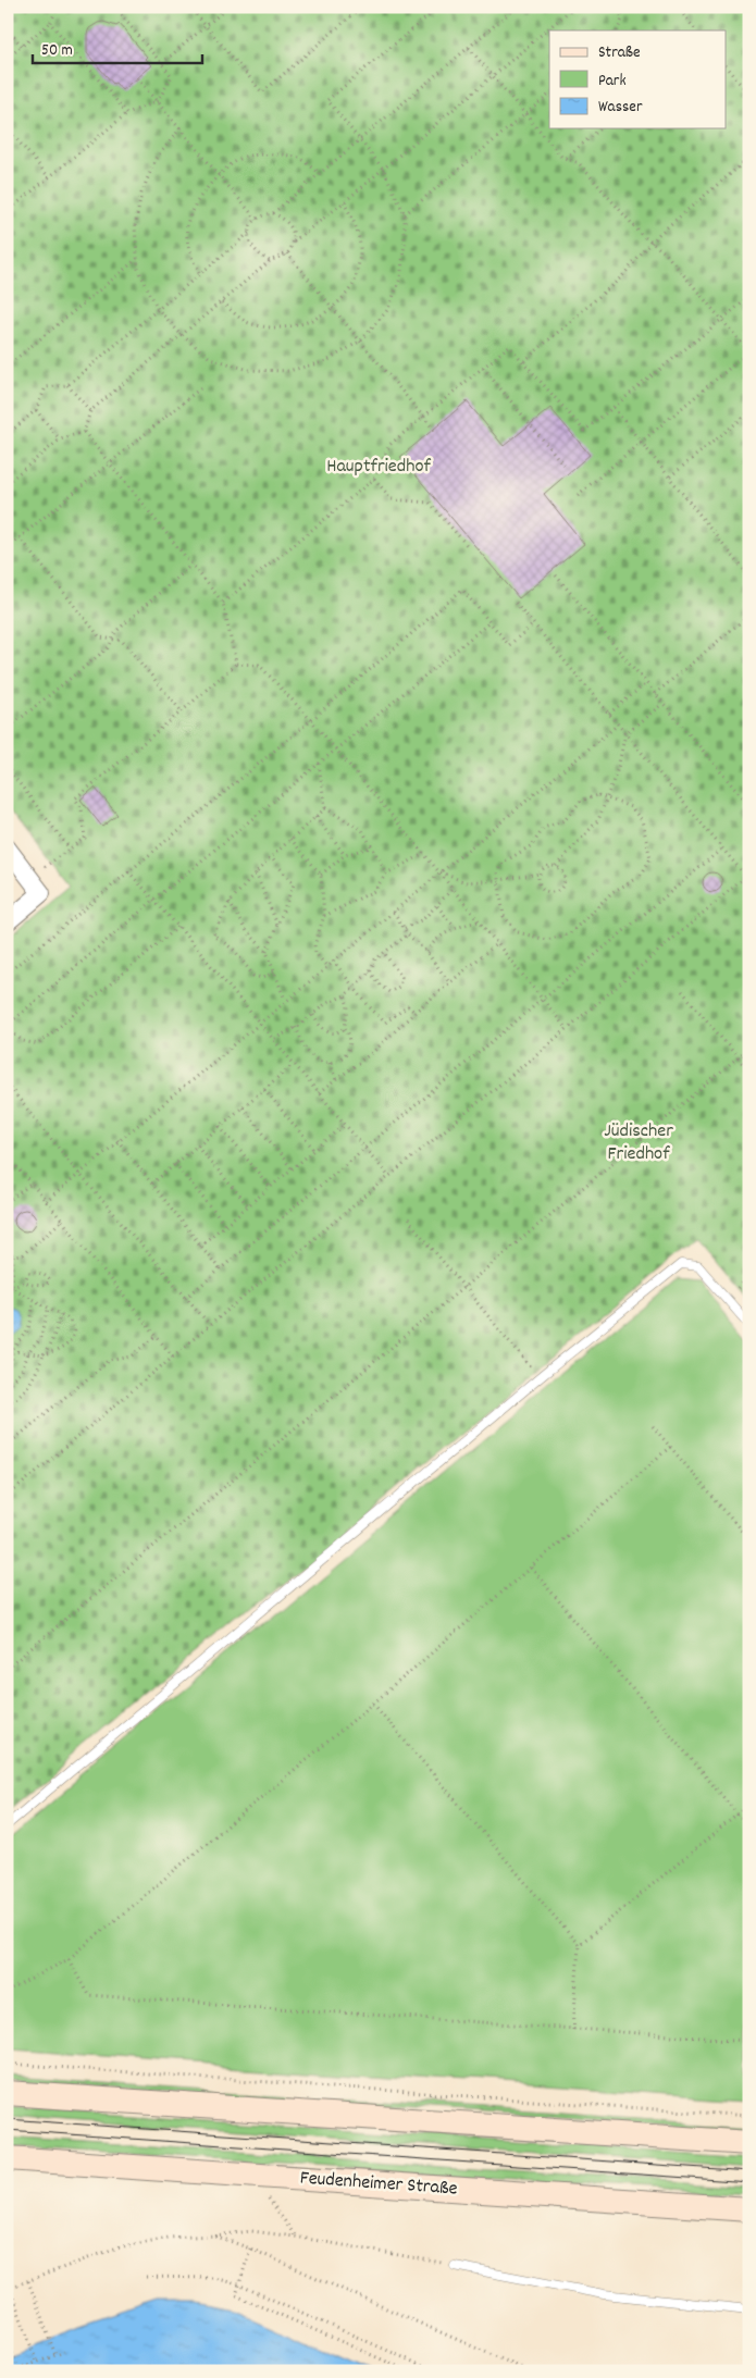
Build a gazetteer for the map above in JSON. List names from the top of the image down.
{
  "streets": {
    "main road": ["Feudenheimer Straße"]
  },
  "parks": ["Hauptfriedhof", "Jüdischer Friedhof"],
  "legend": ["Straße", "Park", "Wasser"],
  "scale_bar": "50 m"
}
